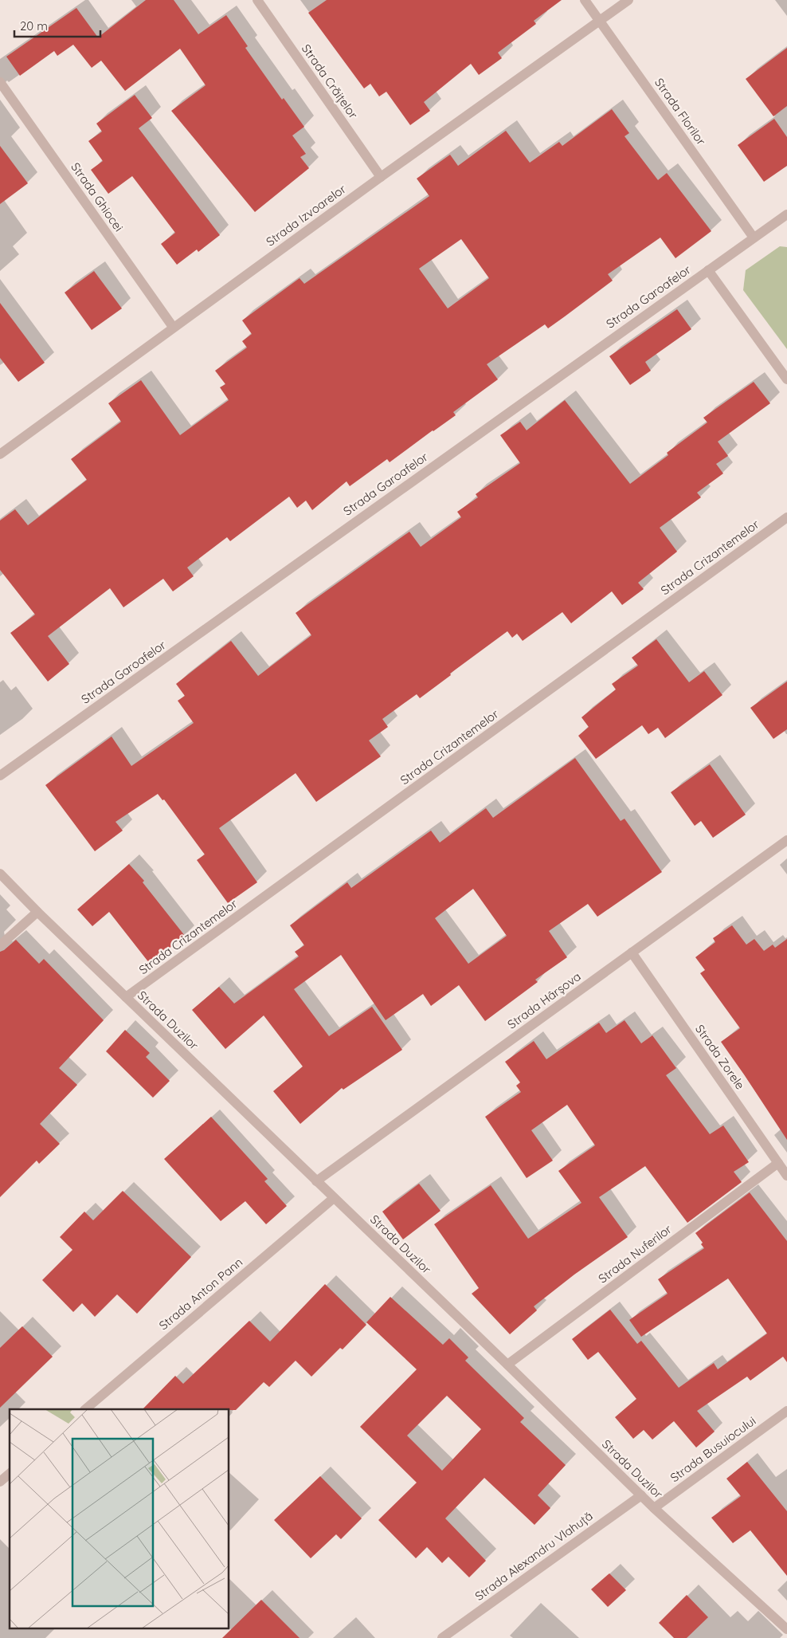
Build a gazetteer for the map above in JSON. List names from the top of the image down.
{
  "streets": {
    "street": [
      "Strada Crăițelor",
      "Strada Florilor",
      "Strada Ghiocei",
      "Strada Izvoarelor",
      "Strada Garoafelor",
      "Strada Crizantemelor",
      "Strada Hârșova",
      "Strada Duzilor",
      "Strada Zorele",
      "Strada Nuferilor",
      "Strada Anton Pann",
      "Strada Busuiocului",
      "Strada Alexandru Vlahuță"
    ]
  },
  "crossings": [
    ["Strada Crăițelor", "Strada Izvoarelor"],
    ["Strada Florilor", "Strada Izvoarelor"],
    ["Strada Florilor", "Strada Garoafelor"],
    ["Strada Ghiocei", "Strada Izvoarelor"],
    ["Strada Crizantemelor", "Strada Duzilor"],
    ["Strada Hârșova", "Strada Duzilor"],
    ["Strada Hârșova", "Strada Zorele"],
    ["Strada Duzilor", "Strada Nuferilor"],
    ["Strada Duzilor", "Strada Anton Pann"],
    ["Strada Duzilor", "Strada Busuiocului"],
    ["Strada Duzilor", "Strada Alexandru Vlahuță"],
    ["Strada Zorele", "Strada Nuferilor"]
  ],
  "scale_bar": "20 m"
}
